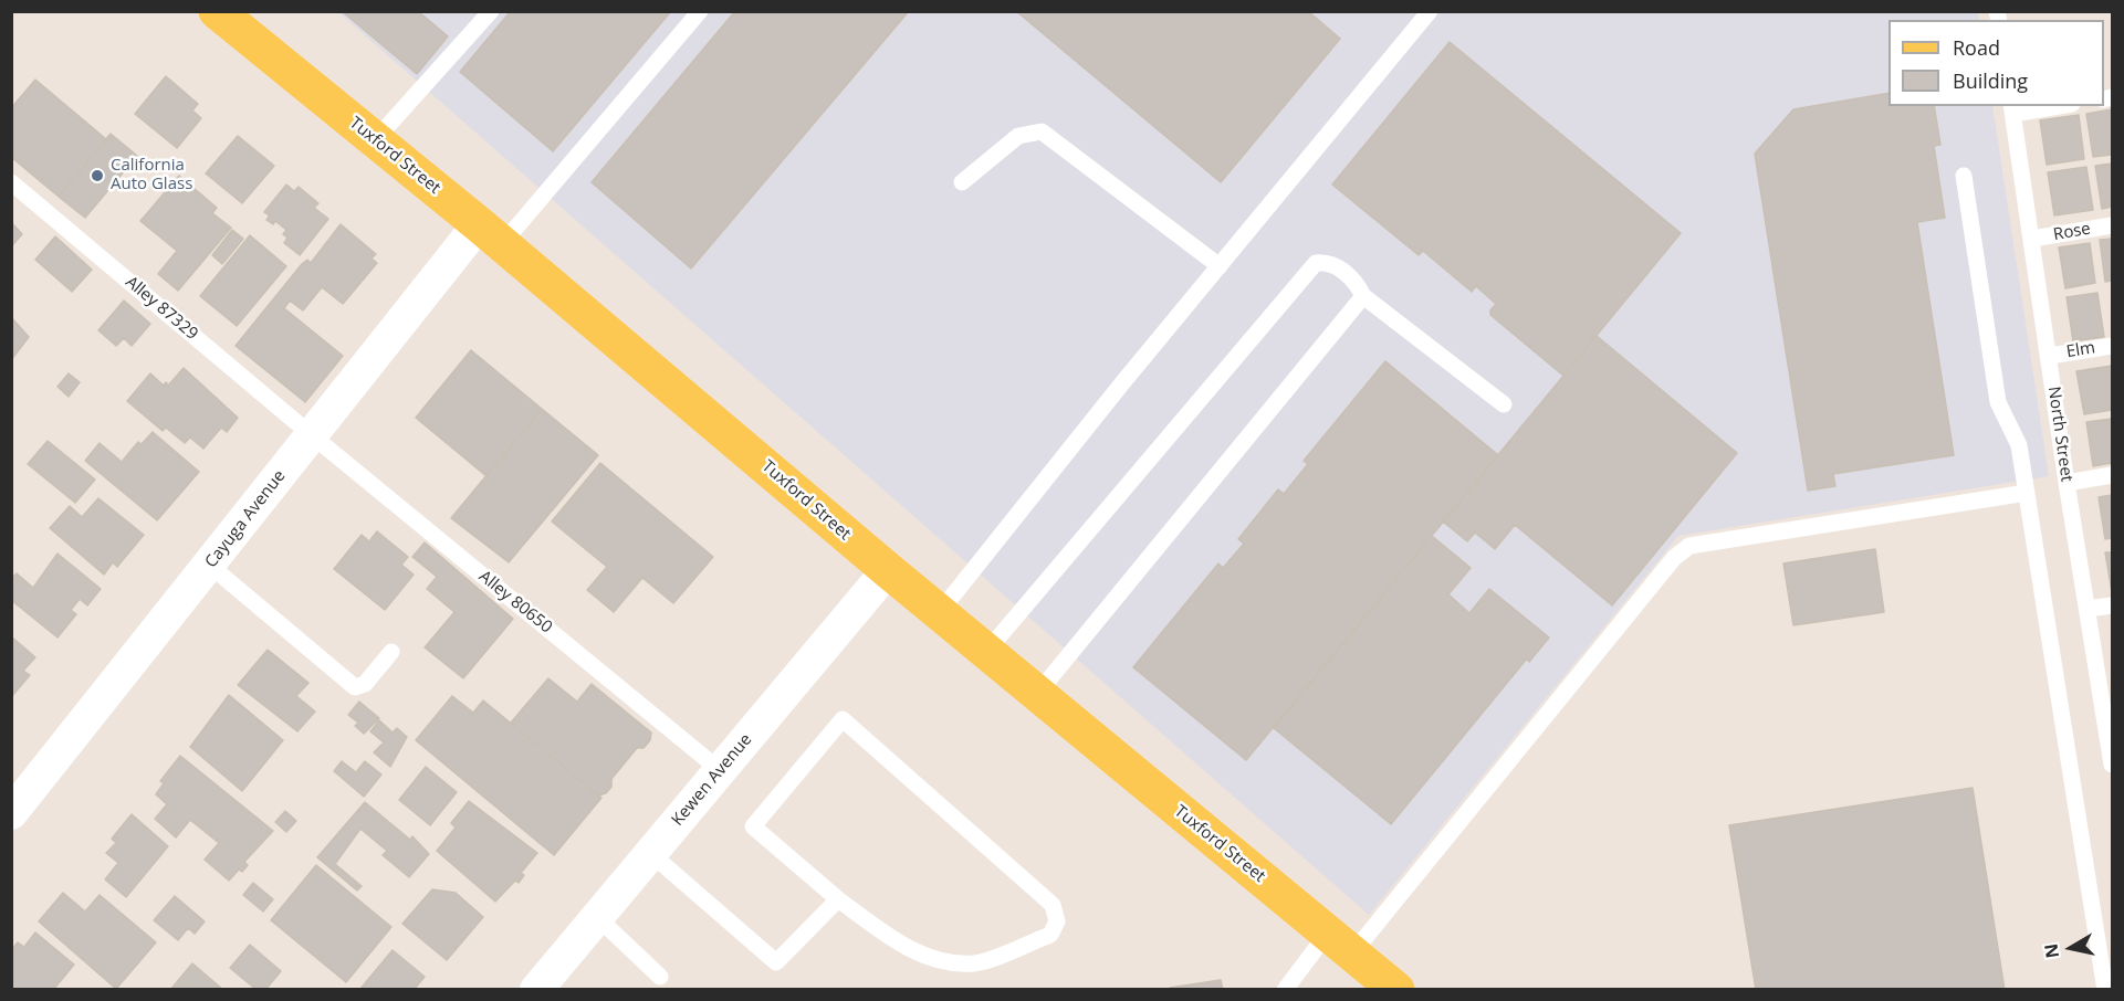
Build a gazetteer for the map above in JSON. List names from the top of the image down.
{
  "streets": {
    "main road": ["Tuxford Street"],
    "street": ["Cayuga Avenue", "Kewen Avenue"],
    "lane": [
      "Rose",
      "Alley 87329",
      "Elm",
      "North Street",
      "Alley 80650"
    ]
  },
  "crossings": [
    ["Tuxford Street", "Cayuga Avenue"],
    ["Tuxford Street", "Kewen Avenue"],
    ["Rose", "North Street"],
    ["Alley 87329", "Cayuga Avenue"],
    ["Alley 87329", "Alley 80650"],
    ["Elm", "North Street"],
    ["Cayuga Avenue", "Alley 80650"],
    ["Alley 80650", "Kewen Avenue"]
  ],
  "places": ["California Auto Glass"],
  "legend": ["Road", "Building"],
  "north": "left"
}
